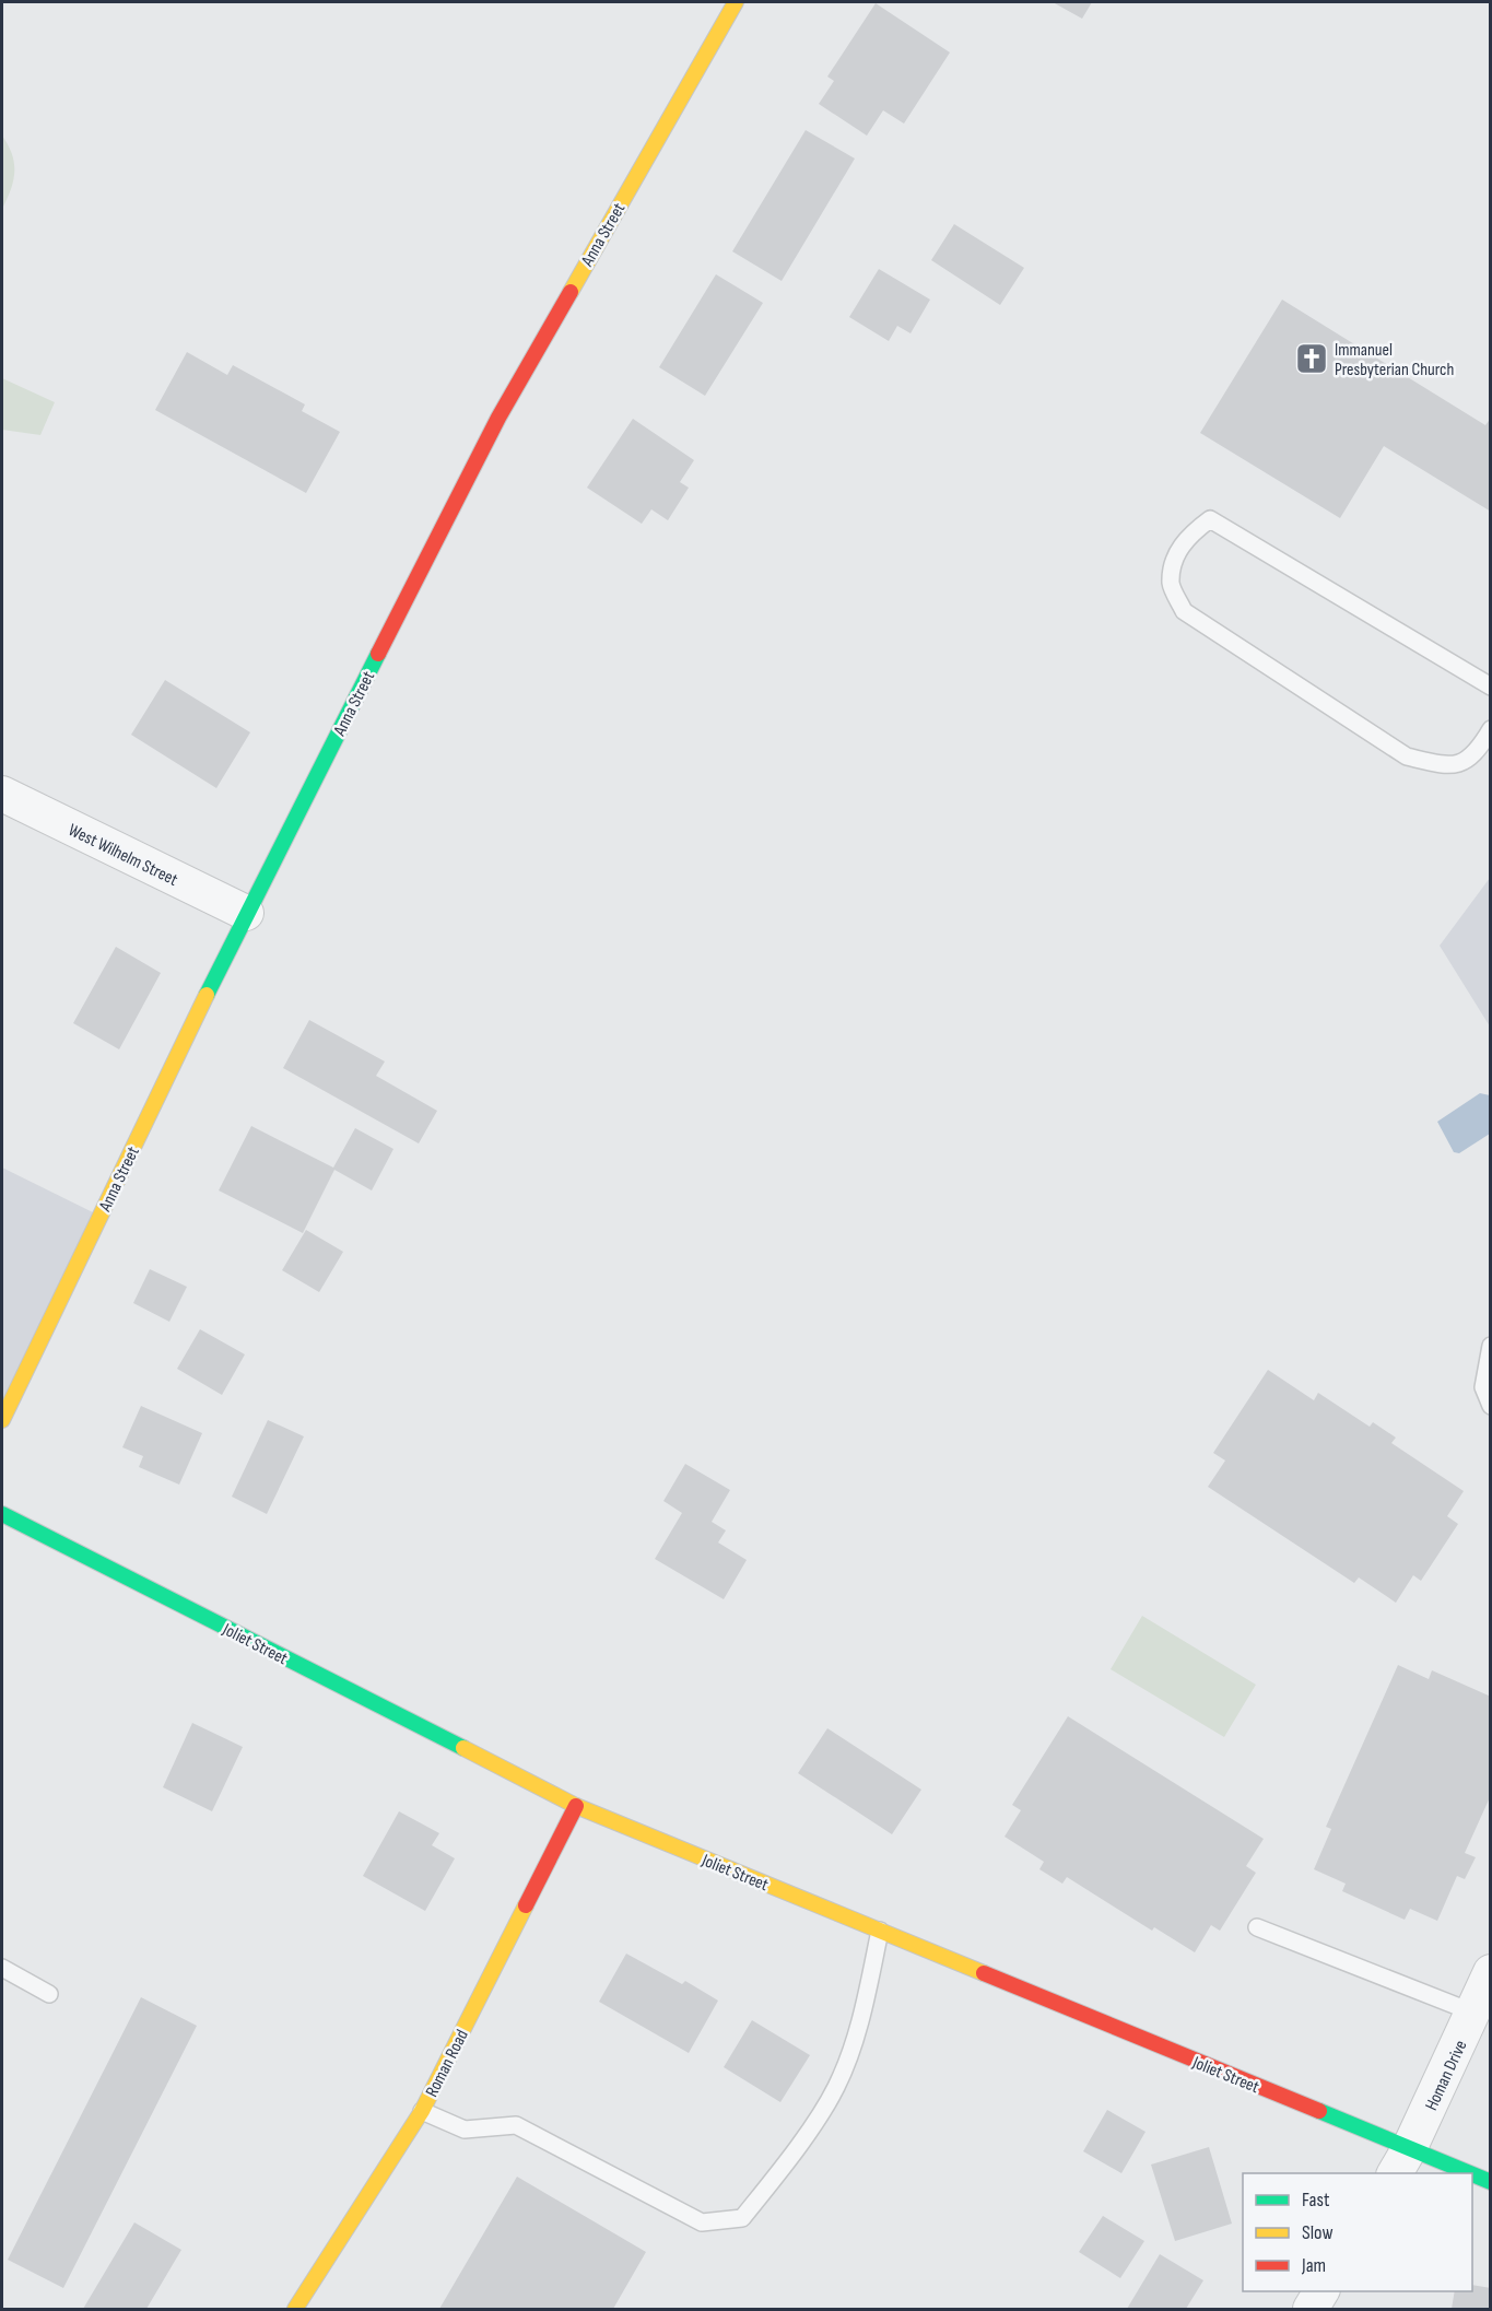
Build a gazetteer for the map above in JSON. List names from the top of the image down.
{
  "streets": {
    "street": [
      "Anna Street",
      "West Wilhelm Street",
      "Joliet Street",
      "Roman Road",
      "Homan Drive"
    ]
  },
  "crossings": [
    ["Anna Street", "West Wilhelm Street"],
    ["Joliet Street", "Roman Road"],
    ["Joliet Street", "Homan Drive"]
  ],
  "places": {
    "church": ["Immanuel Presbyterian Church"]
  },
  "legend": ["Fast", "Slow", "Jam"]
}
